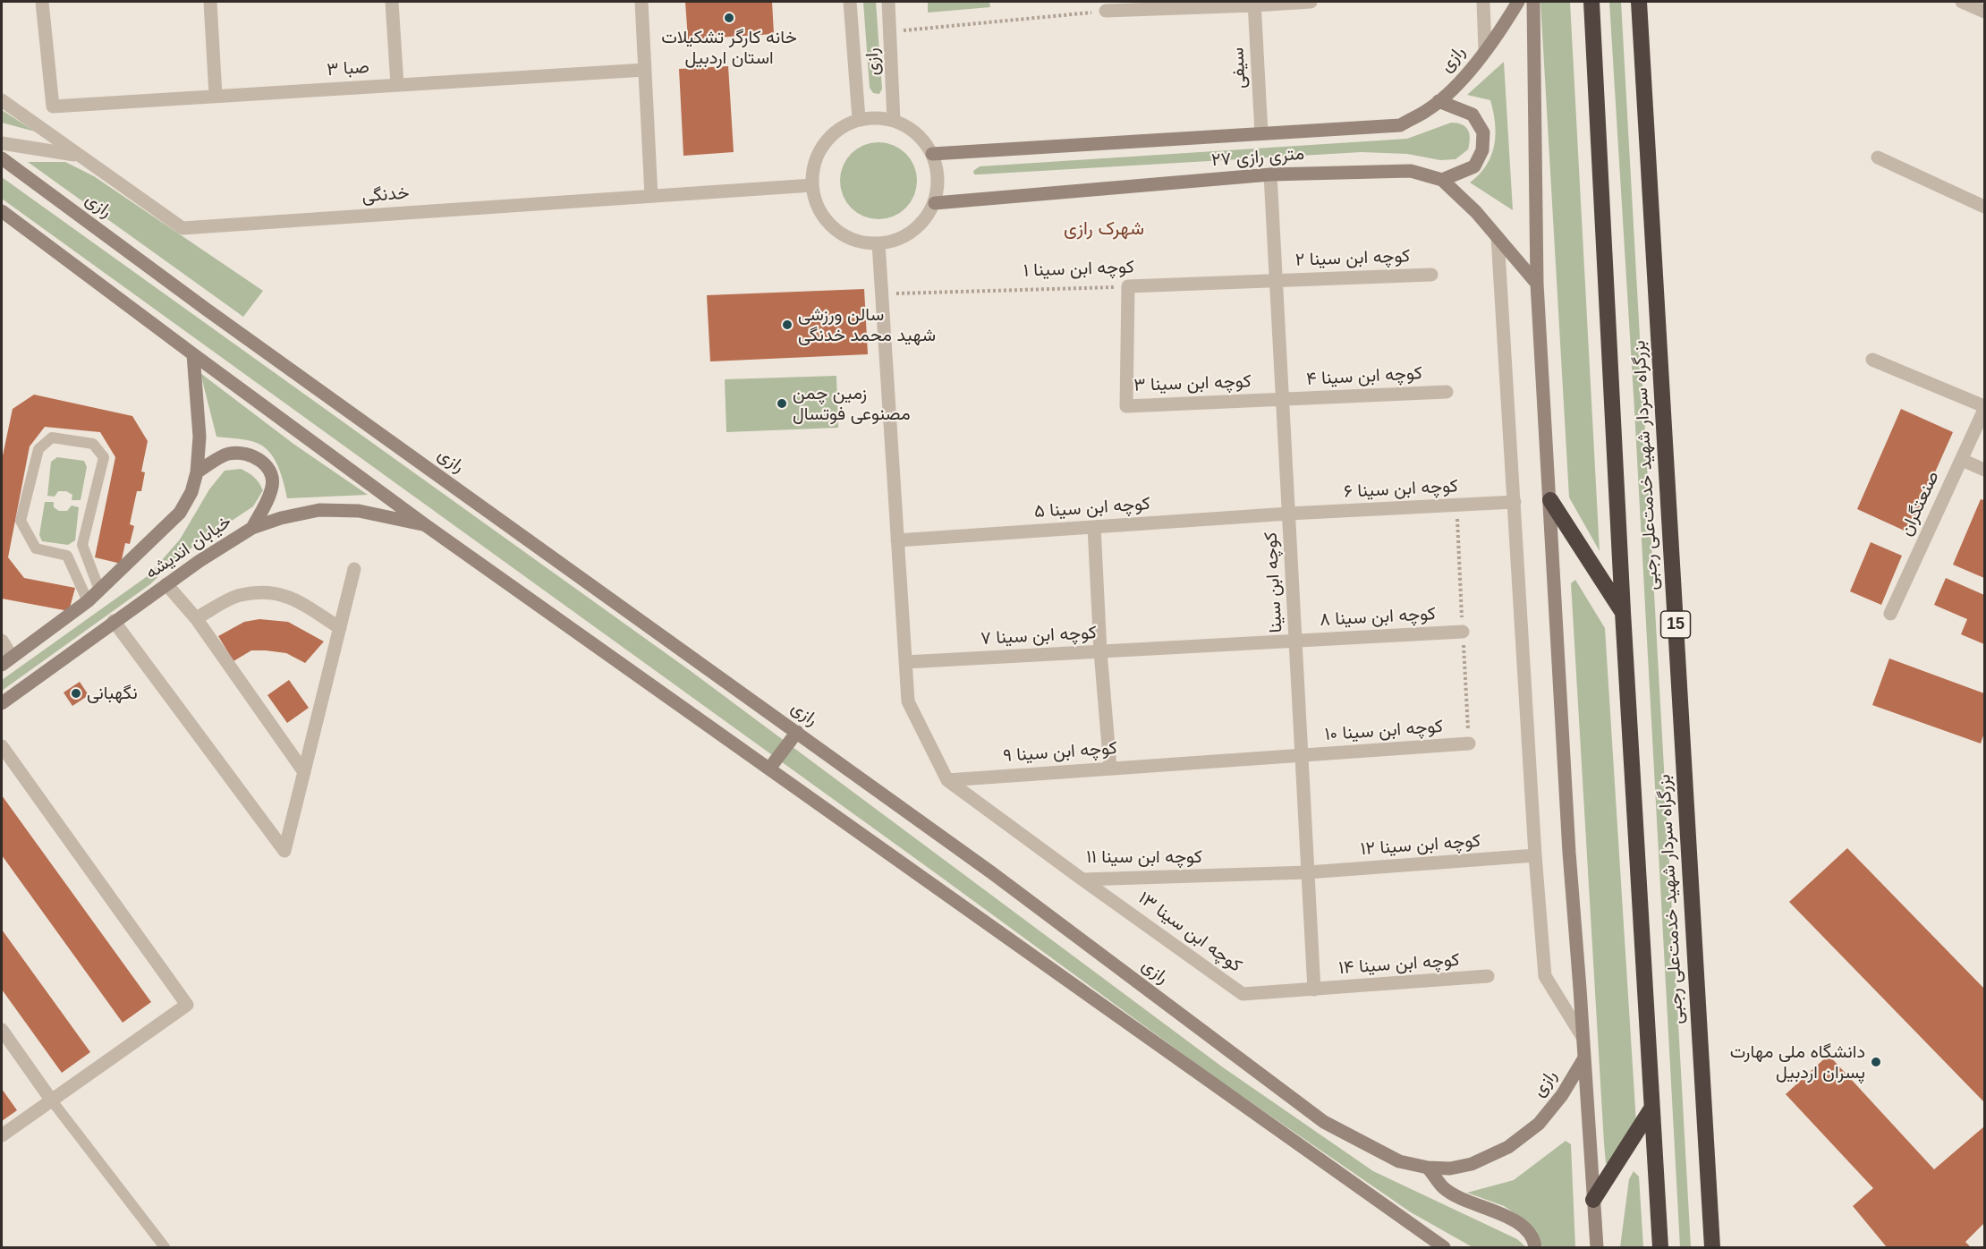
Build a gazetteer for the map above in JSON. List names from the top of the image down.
{
  "streets": {
    "highway": ["بزرگراه سردار شهید خدمت‌علی رجبی", "15"],
    "street": [
      "رازی",
      "سیفی",
      "صبا ۳",
      "۲۷ متری رازی",
      "خدنگی",
      "کوچه ابن سینا ۲",
      "کوچه ابن سینا ۱",
      "کوچه ابن سینا ۴",
      "کوچه ابن سینا ۳",
      "کوچه ابن سینا ۶",
      "صنعتگران",
      "کوچه ابن سینا ۵",
      "خیابان اندیشه",
      "کوچه ابن سینا",
      "کوچه ابن سینا ۸",
      "کوچه ابن سینا ۷",
      "کوچه ابن سینا ۱۰",
      "کوچه ابن سینا ۹",
      "کوچه ابن سینا ۱۲",
      "کوچه ابن سینا ۱۱",
      "کوچه ابن سینا ۱۳",
      "کوچه ابن سینا ۱۴"
    ]
  },
  "crossings": [
    ["رازی", "۲۷ متری رازی"],
    ["رازی", "خدنگی"],
    ["سیفی", "۲۷ متری رازی"],
    ["۲۷ متری رازی", "خدنگی"],
    ["۲۷ متری رازی", "کوچه ابن سینا"],
    ["کوچه ابن سینا ۲", "کوچه ابن سینا ۱"],
    ["کوچه ابن سینا ۲", "کوچه ابن سینا"],
    ["کوچه ابن سینا ۱", "کوچه ابن سینا ۳"],
    ["کوچه ابن سینا ۱", "کوچه ابن سینا"],
    ["کوچه ابن سینا ۴", "کوچه ابن سینا ۳"],
    ["کوچه ابن سینا ۴", "کوچه ابن سینا"],
    ["کوچه ابن سینا ۳", "کوچه ابن سینا"],
    ["کوچه ابن سینا ۶", "کوچه ابن سینا ۵"],
    ["کوچه ابن سینا ۶", "کوچه ابن سینا"],
    ["کوچه ابن سینا ۵", "کوچه ابن سینا"],
    ["کوچه ابن سینا", "کوچه ابن سینا ۸"],
    ["کوچه ابن سینا", "کوچه ابن سینا ۷"],
    ["کوچه ابن سینا", "کوچه ابن سینا ۱۰"],
    ["کوچه ابن سینا", "کوچه ابن سینا ۹"],
    ["کوچه ابن سینا", "کوچه ابن سینا ۱۲"],
    ["کوچه ابن سینا", "کوچه ابن سینا ۱۱"],
    ["کوچه ابن سینا", "کوچه ابن سینا ۱۳"],
    ["کوچه ابن سینا", "کوچه ابن سینا ۱۴"],
    ["کوچه ابن سینا ۸", "کوچه ابن سینا ۷"],
    ["کوچه ابن سینا ۱۰", "کوچه ابن سینا ۹"],
    ["کوچه ابن سینا ۹", "کوچه ابن سینا ۱۱"],
    ["کوچه ابن سینا ۱۲", "کوچه ابن سینا ۱۱"],
    ["کوچه ابن سینا ۱۱", "کوچه ابن سینا ۱۳"],
    ["کوچه ابن سینا ۱۳", "کوچه ابن سینا ۱۴"]
  ],
  "districts": ["شهرک رازی"],
  "places": [
    "خانه کارگر تشکیلات استان اردبیل",
    "سالن ورزشی شهید محمد خدنگی",
    "زمین چمن مصنوعی فوتسال",
    "نگهبانی",
    "دانشگاه ملی مهارت پسران اردبیل"
  ]
}
